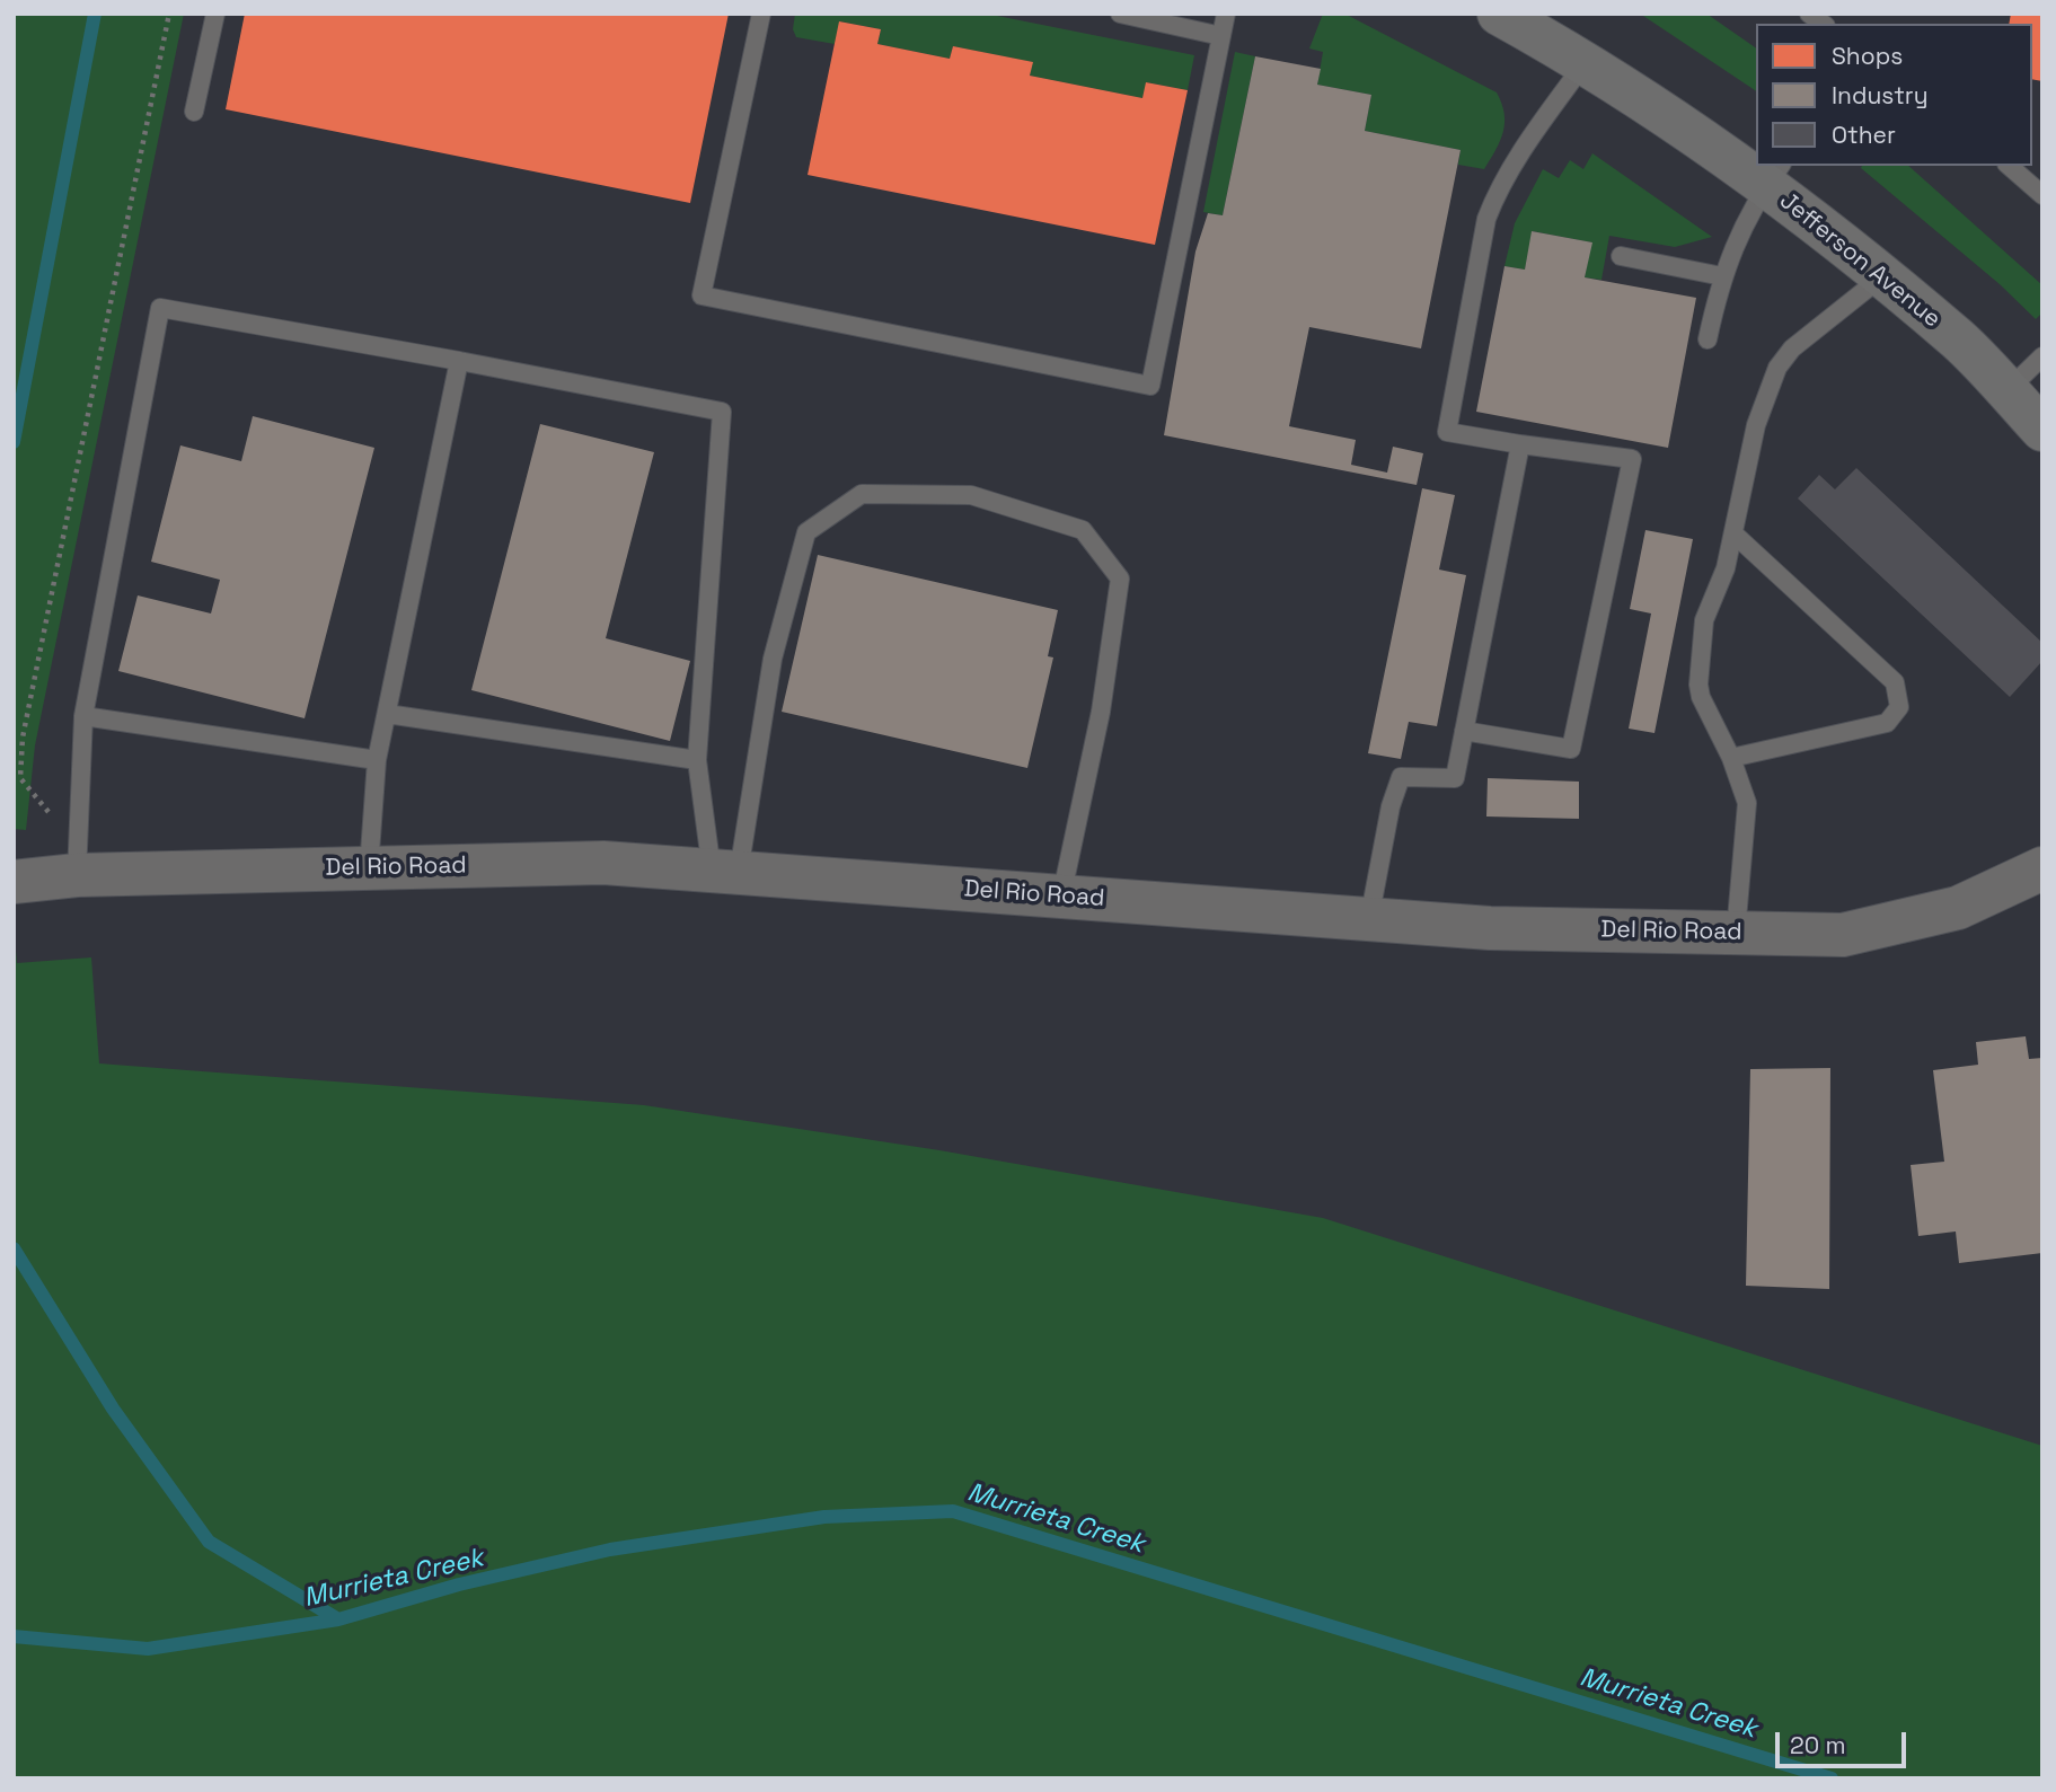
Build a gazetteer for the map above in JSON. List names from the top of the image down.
{
  "streets": {
    "main road": ["Jefferson Avenue"],
    "street": ["Del Rio Road"]
  },
  "water": ["Murrieta Creek"],
  "legend": ["Shops", "Industry", "Other"],
  "scale_bar": "20 m"
}
